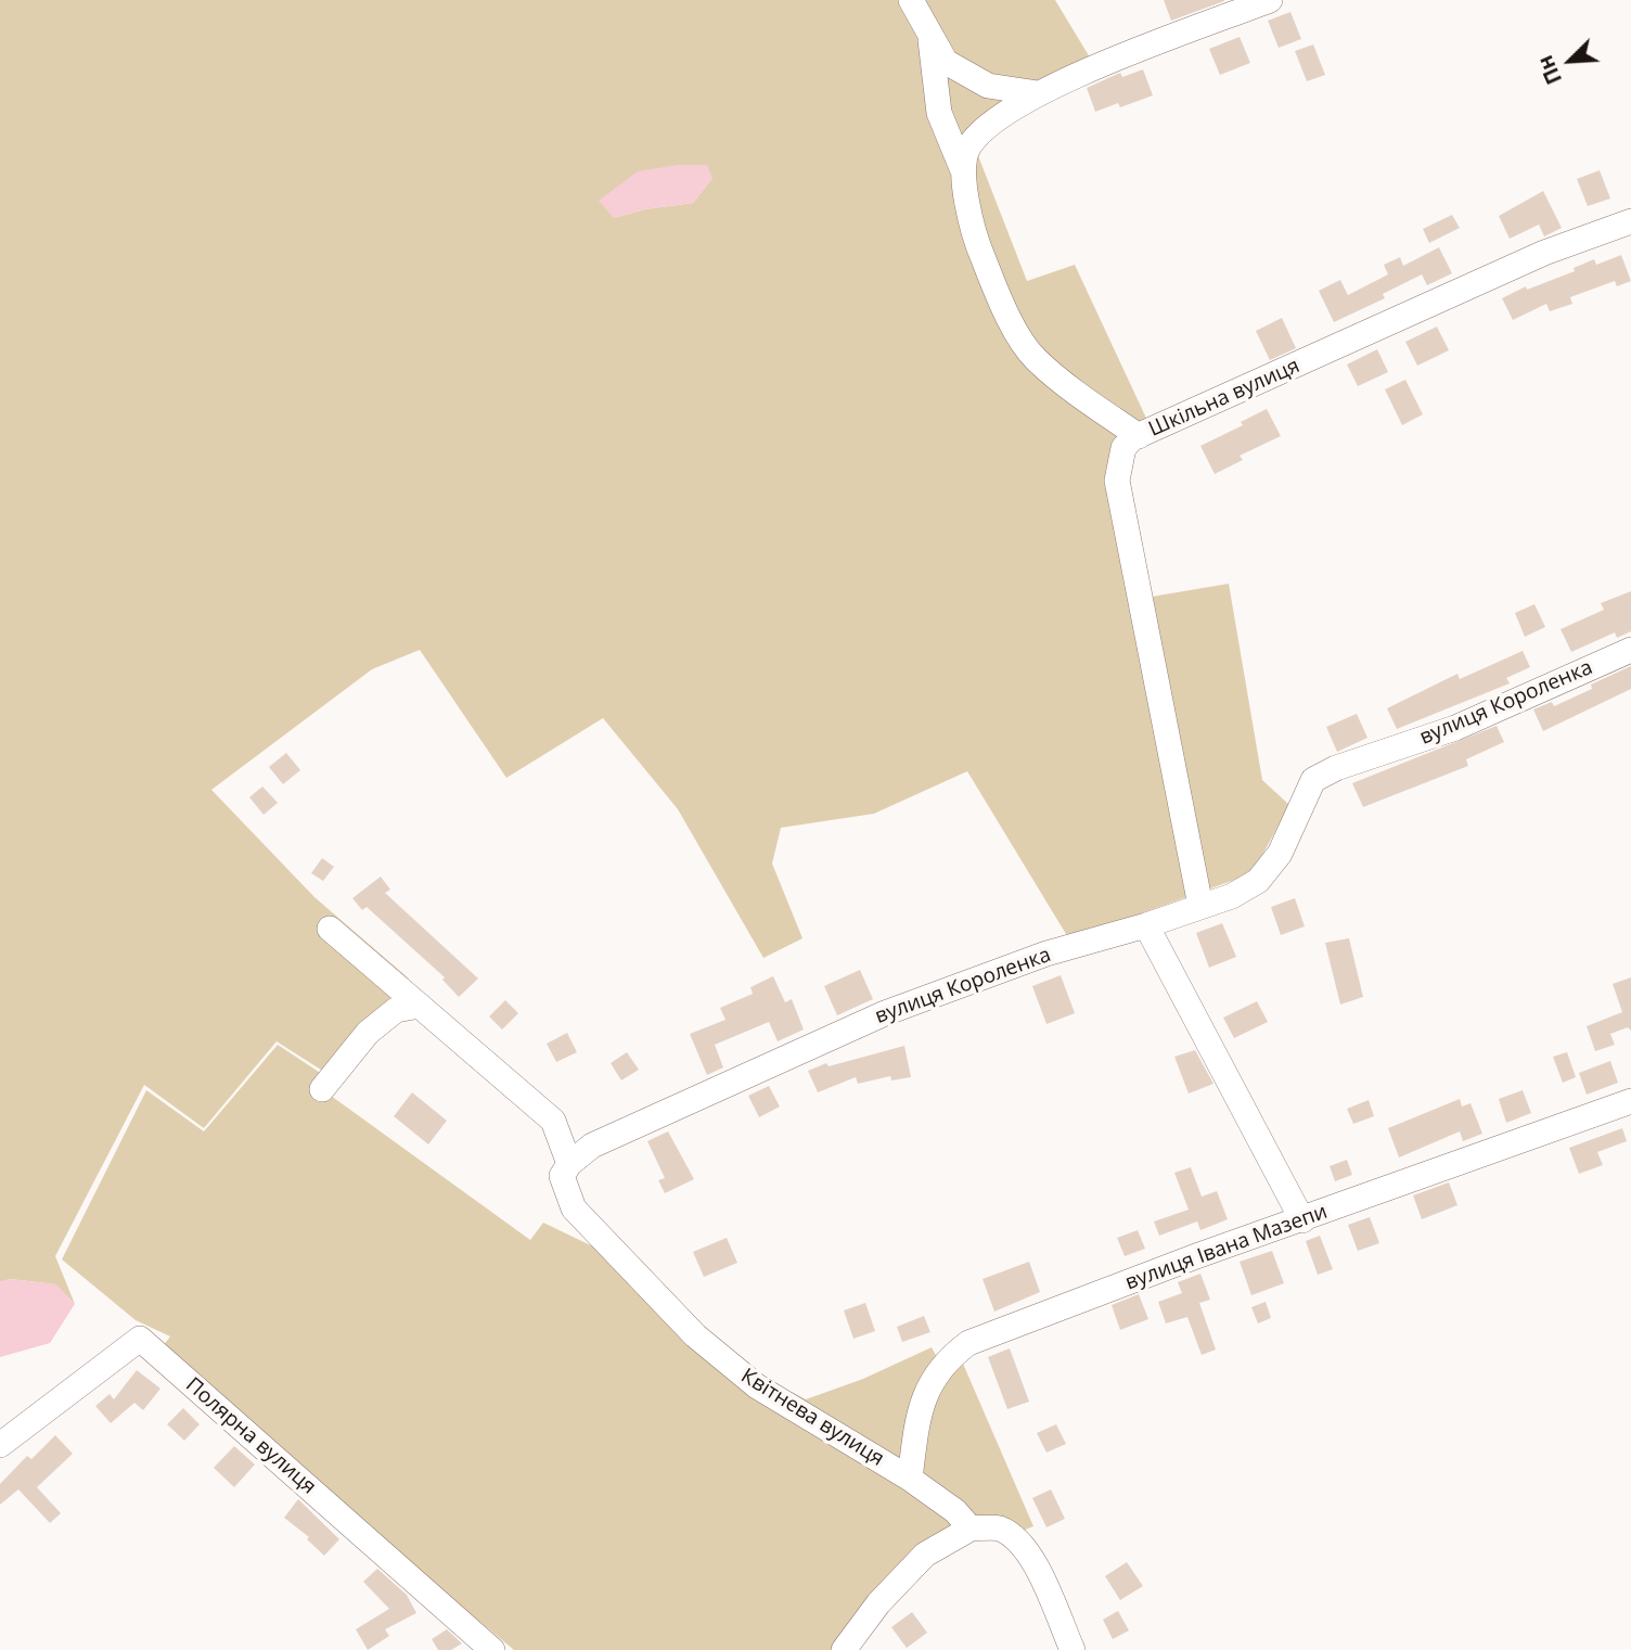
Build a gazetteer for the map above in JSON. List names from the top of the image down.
{
  "streets": {
    "street": [
      "Шкільна вулиця",
      "вулиця Короленка",
      "вулиця Івана Мазепи",
      "Квітнева вулиця",
      "Полярна вулиця"
    ]
  },
  "crossings": [
    ["Шкільна вулиця", "вулиця Короленка"],
    ["вулиця Короленка", "Квітнева вулиця"],
    ["вулиця Івана Мазепи", "Квітнева вулиця"]
  ],
  "north": "bottom left"
}
